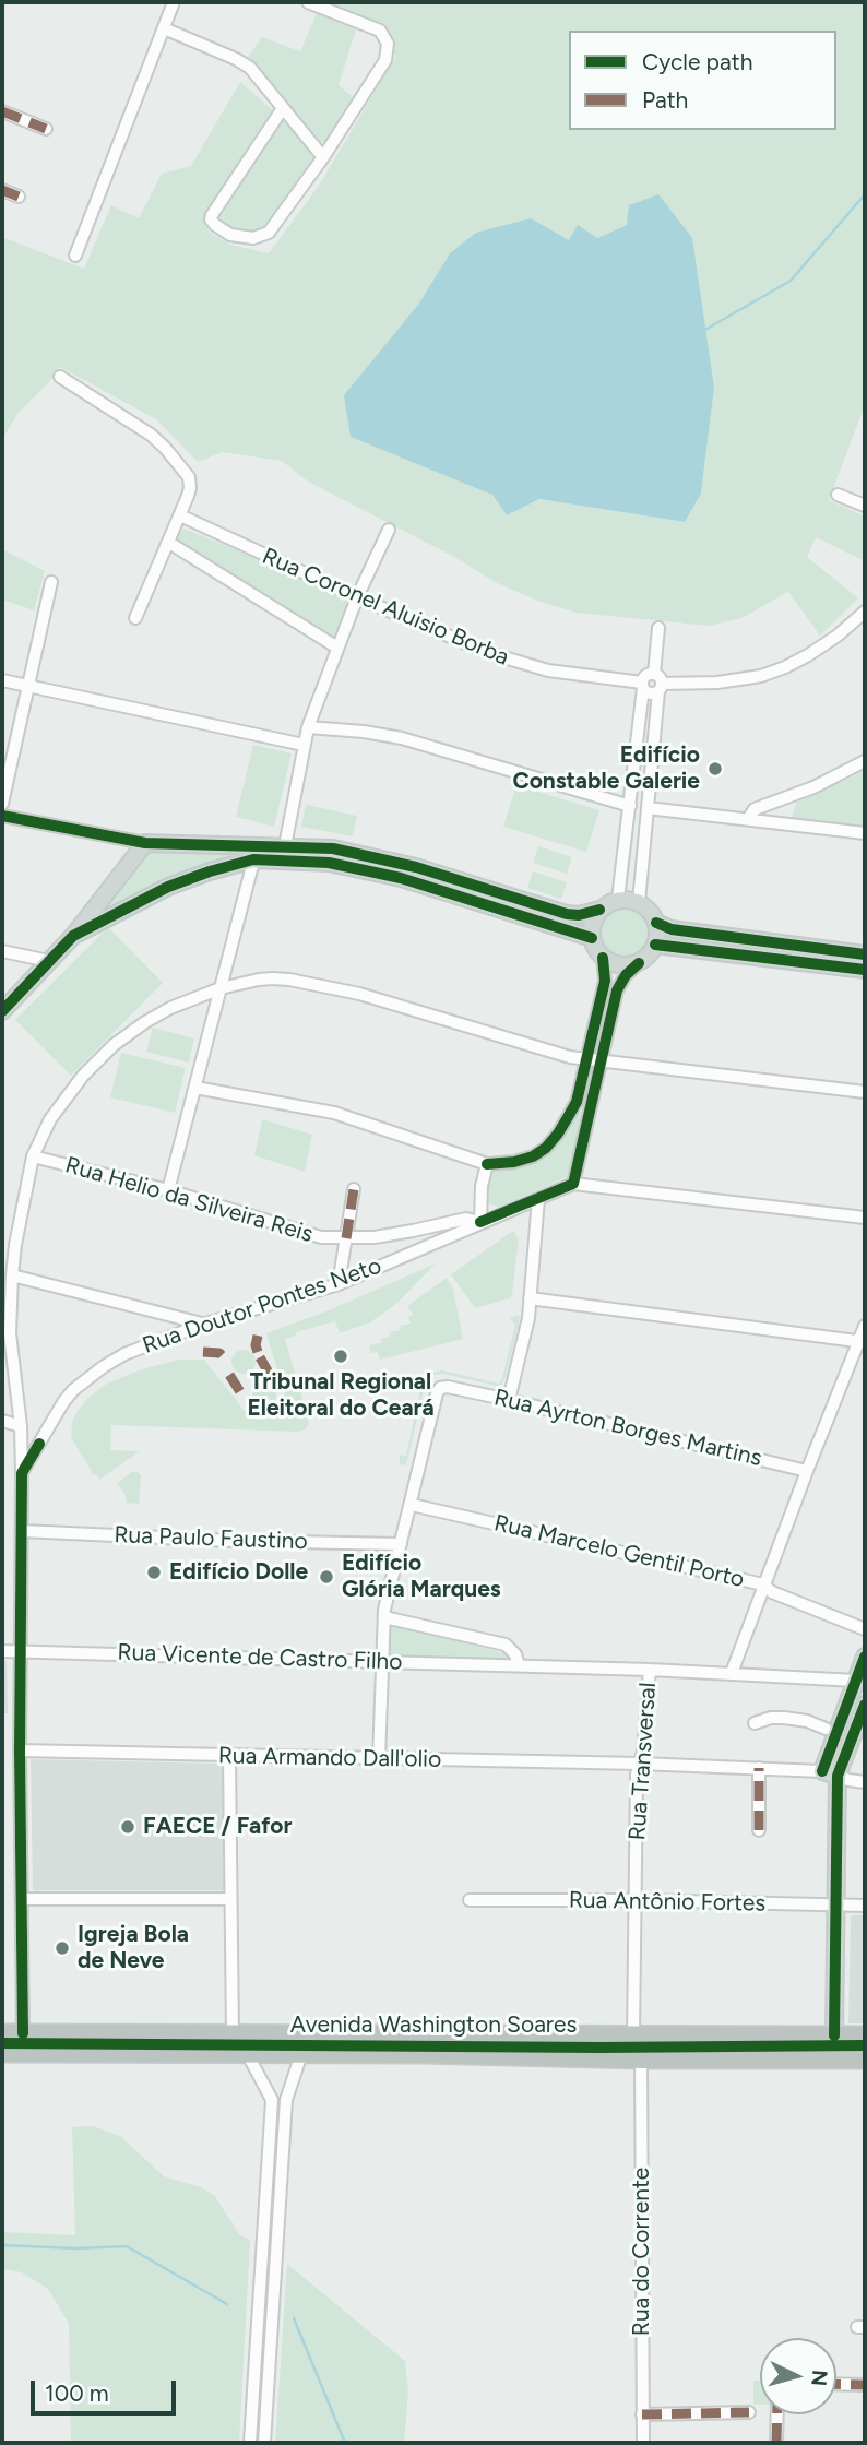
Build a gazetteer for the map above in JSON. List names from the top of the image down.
{
  "streets": {
    "highway": ["Avenida Washington Soares"],
    "street": [
      "Rua Coronel Aluisio Borba",
      "Rua Helio da Silveira Reis",
      "Rua Doutor Pontes Neto",
      "Rua Ayrton Borges Martins",
      "Rua Paulo Faustino",
      "Rua Marcelo Gentil Porto",
      "Rua Vicente de Castro Filho",
      "Rua Armando Dall'olio",
      "Rua Transversal",
      "Rua Antônio Fortes",
      "Rua do Corrente"
    ]
  },
  "crossings": [
    ["Rua Helio da Silveira Reis", "Rua Doutor Pontes Neto"],
    ["Rua Ayrton Borges Martins", "Rua Marcelo Gentil Porto"],
    ["Rua Vicente de Castro Filho", "Rua Transversal"],
    ["Rua Armando Dall'olio", "Rua Transversal"],
    ["Rua Transversal", "Rua Antônio Fortes"],
    ["Rua Transversal", "Avenida Washington Soares"],
    ["Avenida Washington Soares", "Rua do Corrente"]
  ],
  "places": [
    "Edifício Constable Galerie",
    "Tribunal Regional Eleitoral do Ceará",
    "Edifício Dolle",
    "Edifício Glória Marques",
    "FAECE / Fafor",
    "Igreja Bola de Neve"
  ],
  "legend": ["Cycle path", "Path"],
  "scale_bar": "100 m",
  "north": "right"
}
